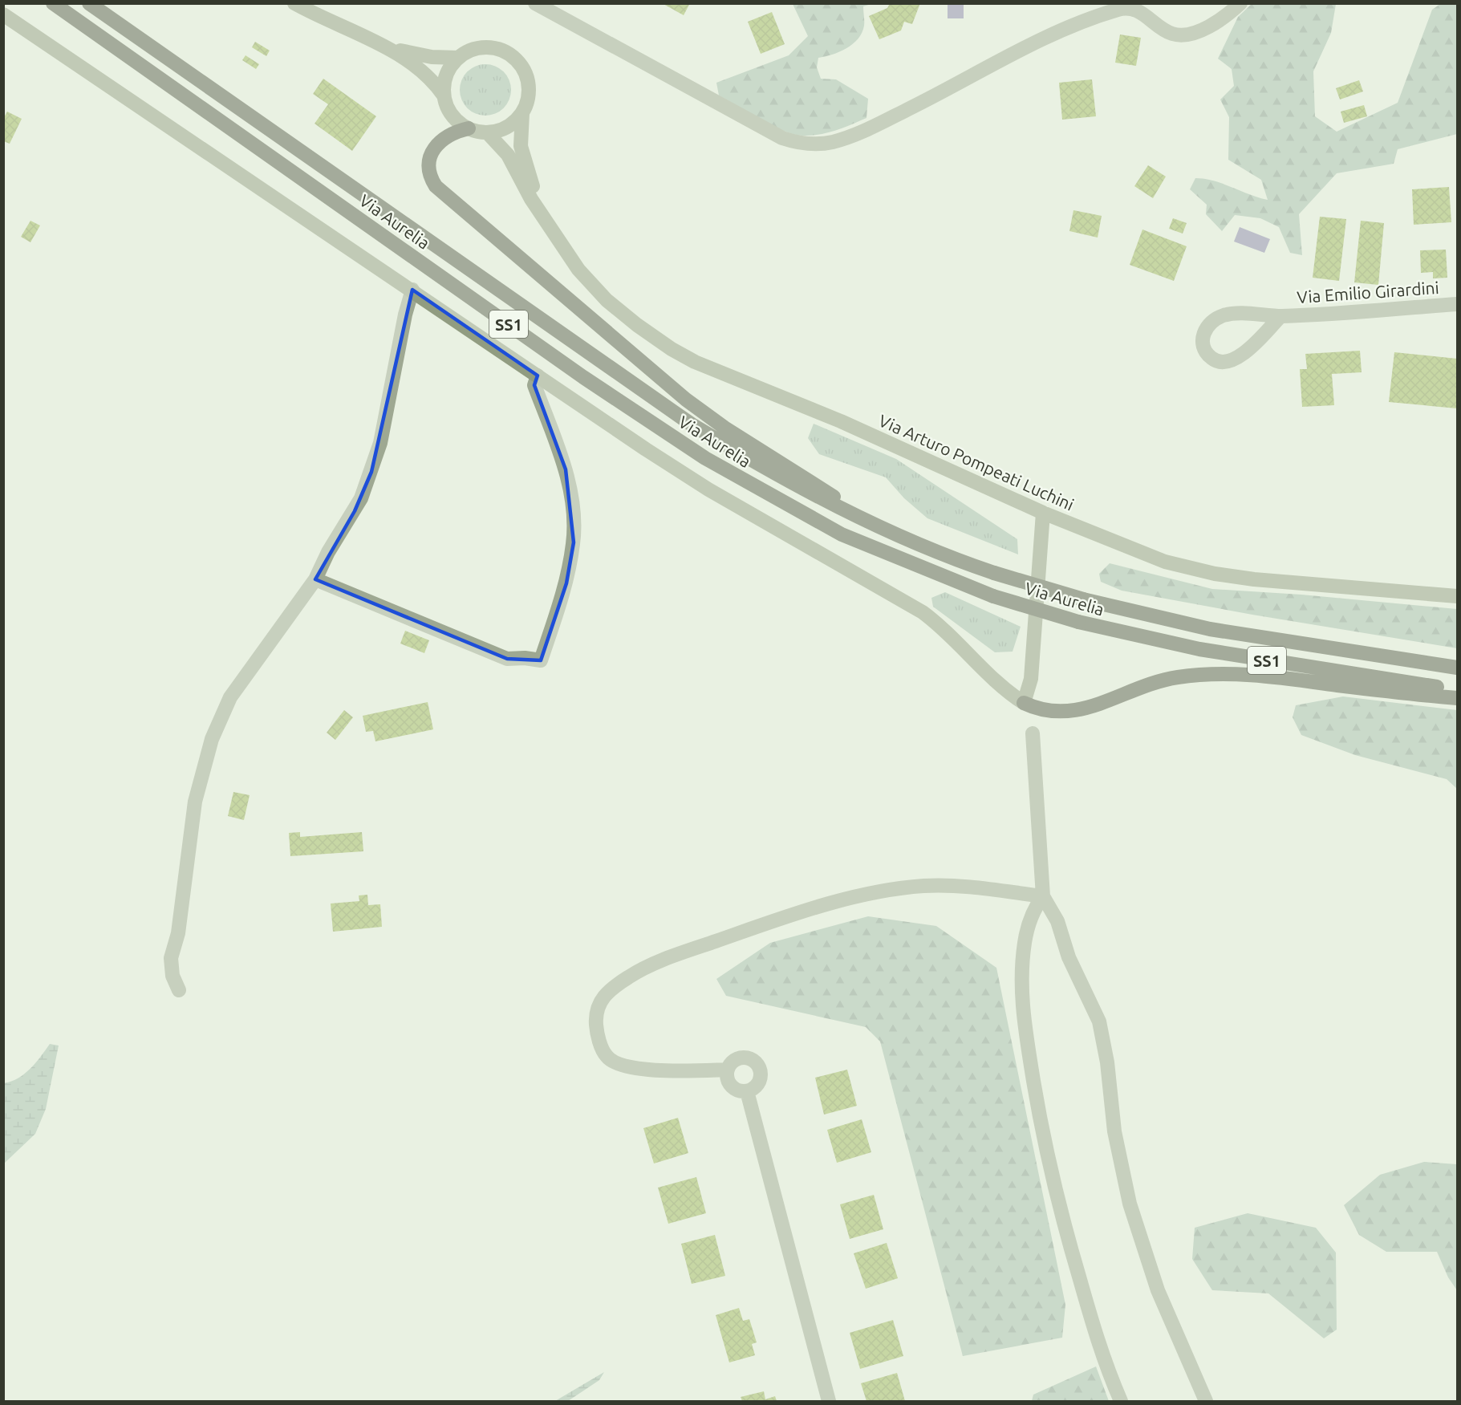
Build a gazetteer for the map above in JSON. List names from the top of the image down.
{
  "streets": {
    "highway": ["Via Aurelia", "SS1"],
    "street": ["Via Emilio Girardini", "Via Arturo Pompeati Luchini"]
  }
}
